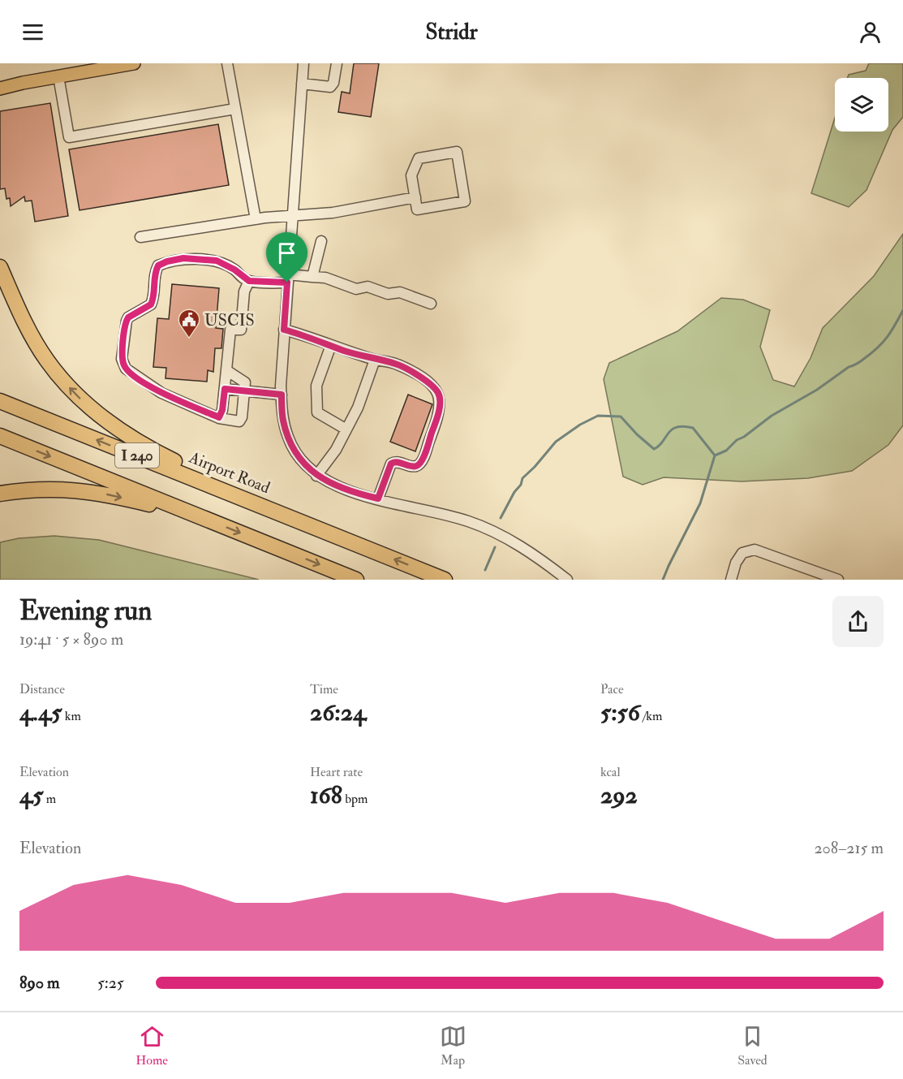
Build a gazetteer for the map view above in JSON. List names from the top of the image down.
{
  "streets": {
    "highway": ["I 240", "Airport Road"]
  },
  "places": {
    "public building": ["USCIS"]
  },
  "page": {
    "header": "Stridr",
    "heading": ["Evening run", "19:41 · 5 × 890 m"],
    "stats": [
      ["Distance", "4.45 km"],
      ["Time", "26:24"],
      ["Pace", "5:56 /km"],
      ["Elevation", "45 m"],
      ["Heart rate", "168 bpm"],
      ["kcal", "292"]
    ],
    "chart": ["Elevation", "208–215 m"],
    "list": [
      {
        "name": "890 m",
        "note": "5:25"
      }
    ],
    "tabs": ["Home", "Map", "Saved"]
  }
}
